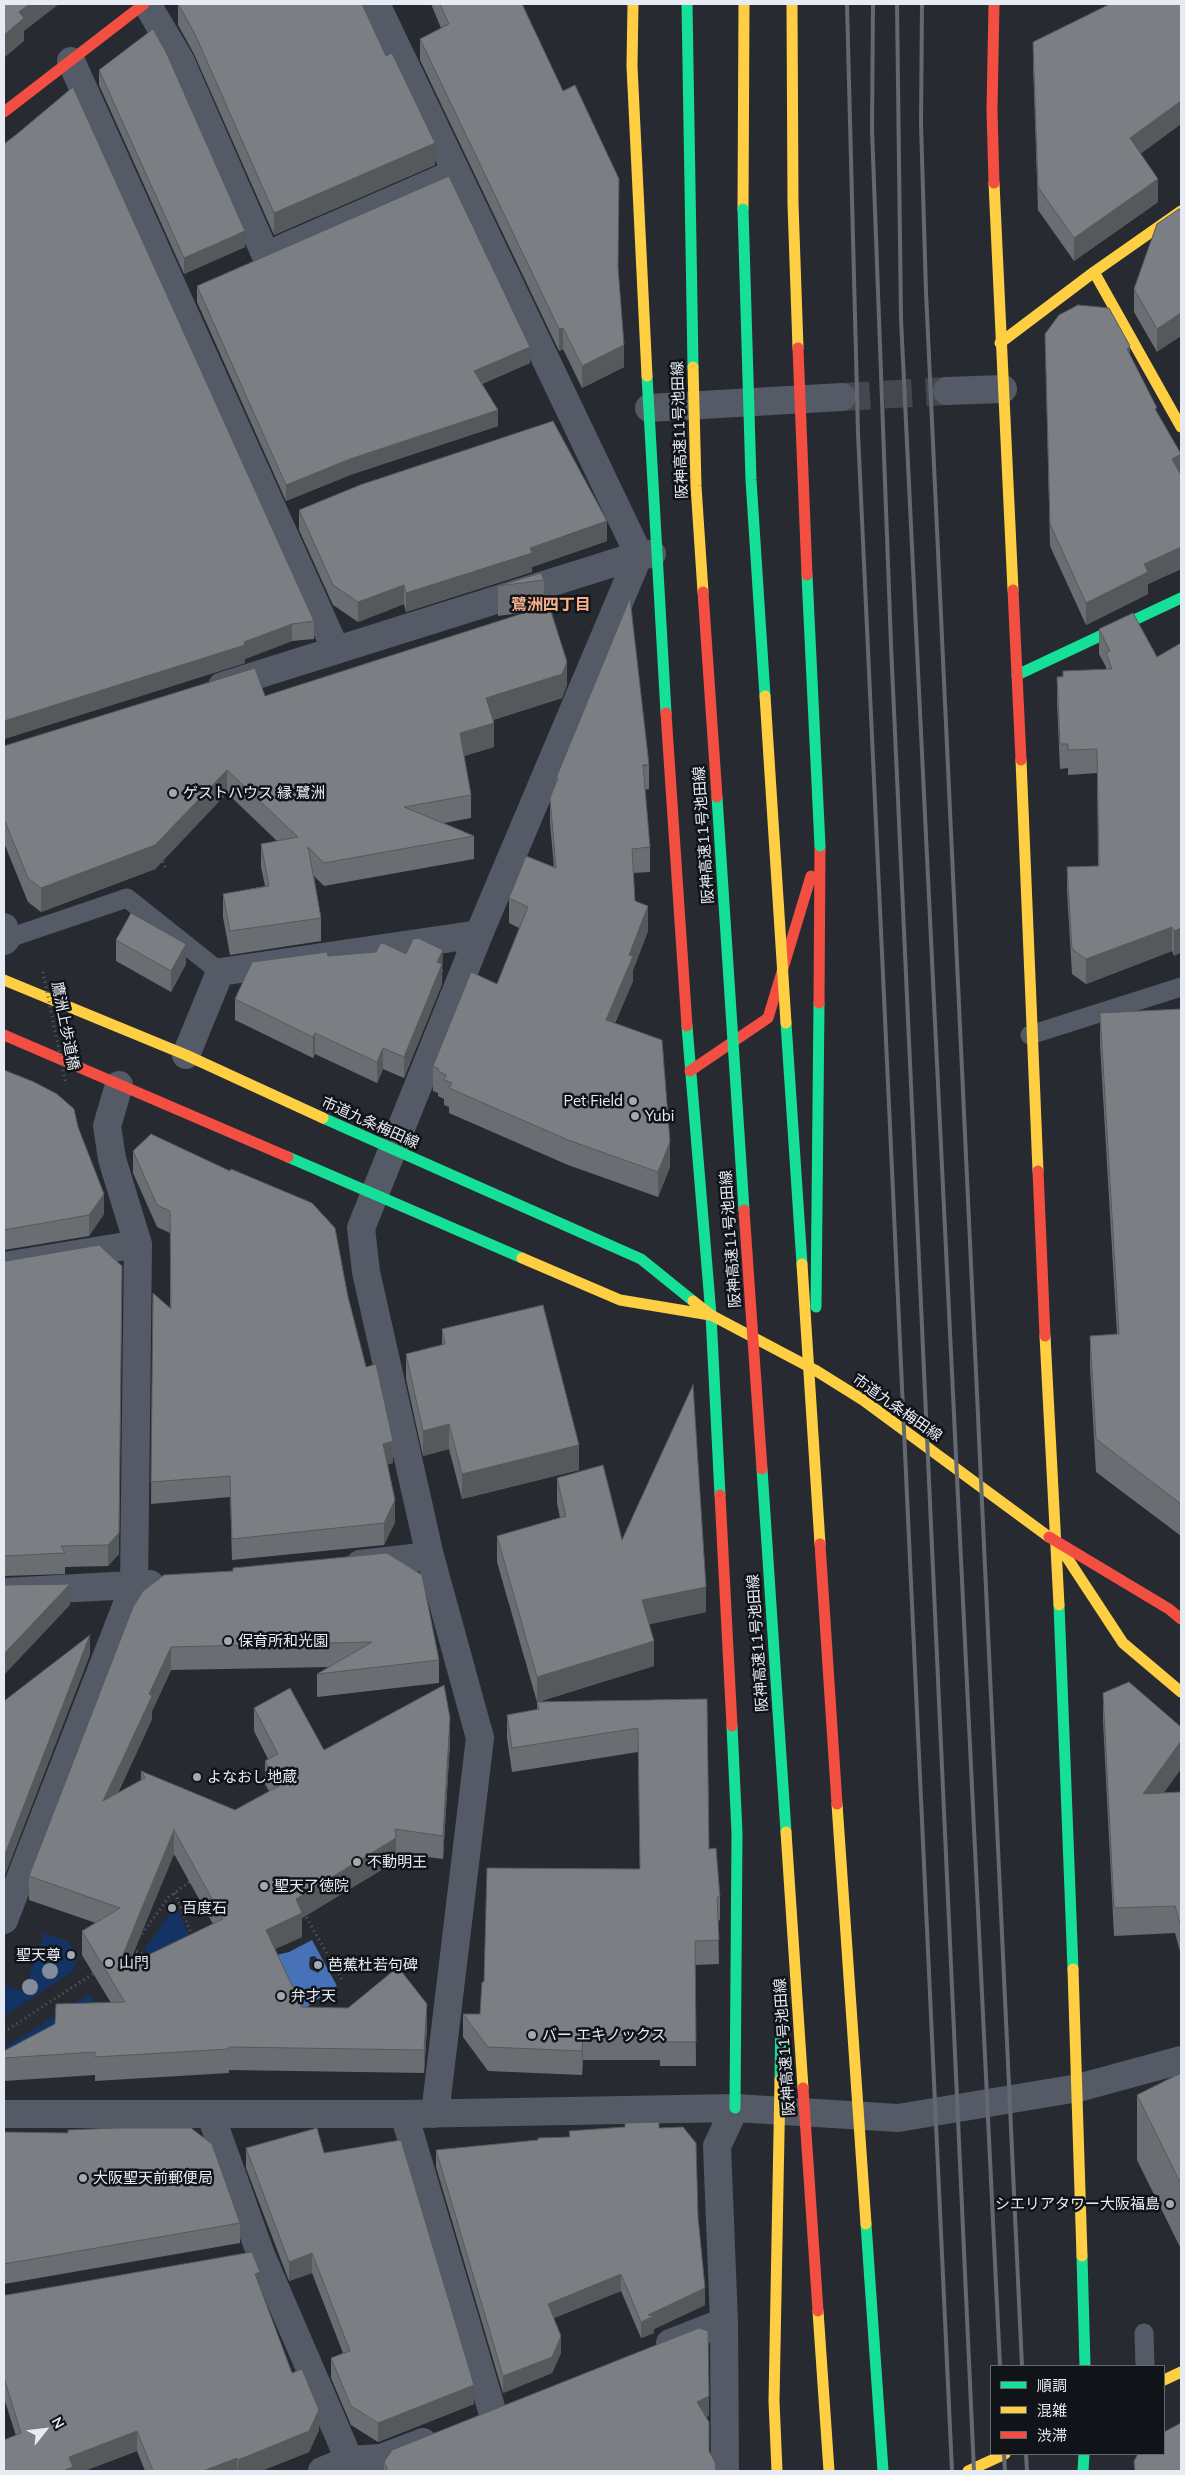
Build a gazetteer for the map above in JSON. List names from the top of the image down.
{
  "streets": {
    "main road": ["阪神高速11号池田線", "市道九条梅田線"],
    "path": ["鷹洲上歩道橋"]
  },
  "districts": ["鷺洲四丁目"],
  "places": [
    "ゲストハウス 縁 鷺洲",
    "Pet Field",
    "Yubi",
    "保育所和光園",
    "よなおし地蔵",
    "不動明王",
    "聖天了徳院",
    "百度石",
    "聖天尊",
    "山門",
    "芭蕉杜若句碑",
    "弁才天",
    "バー エキノックス",
    "大阪聖天前郵便局",
    "シエリアタワー大阪福島"
  ],
  "legend": ["順調", "混雑", "渋滞"],
  "north": "top right"
}
